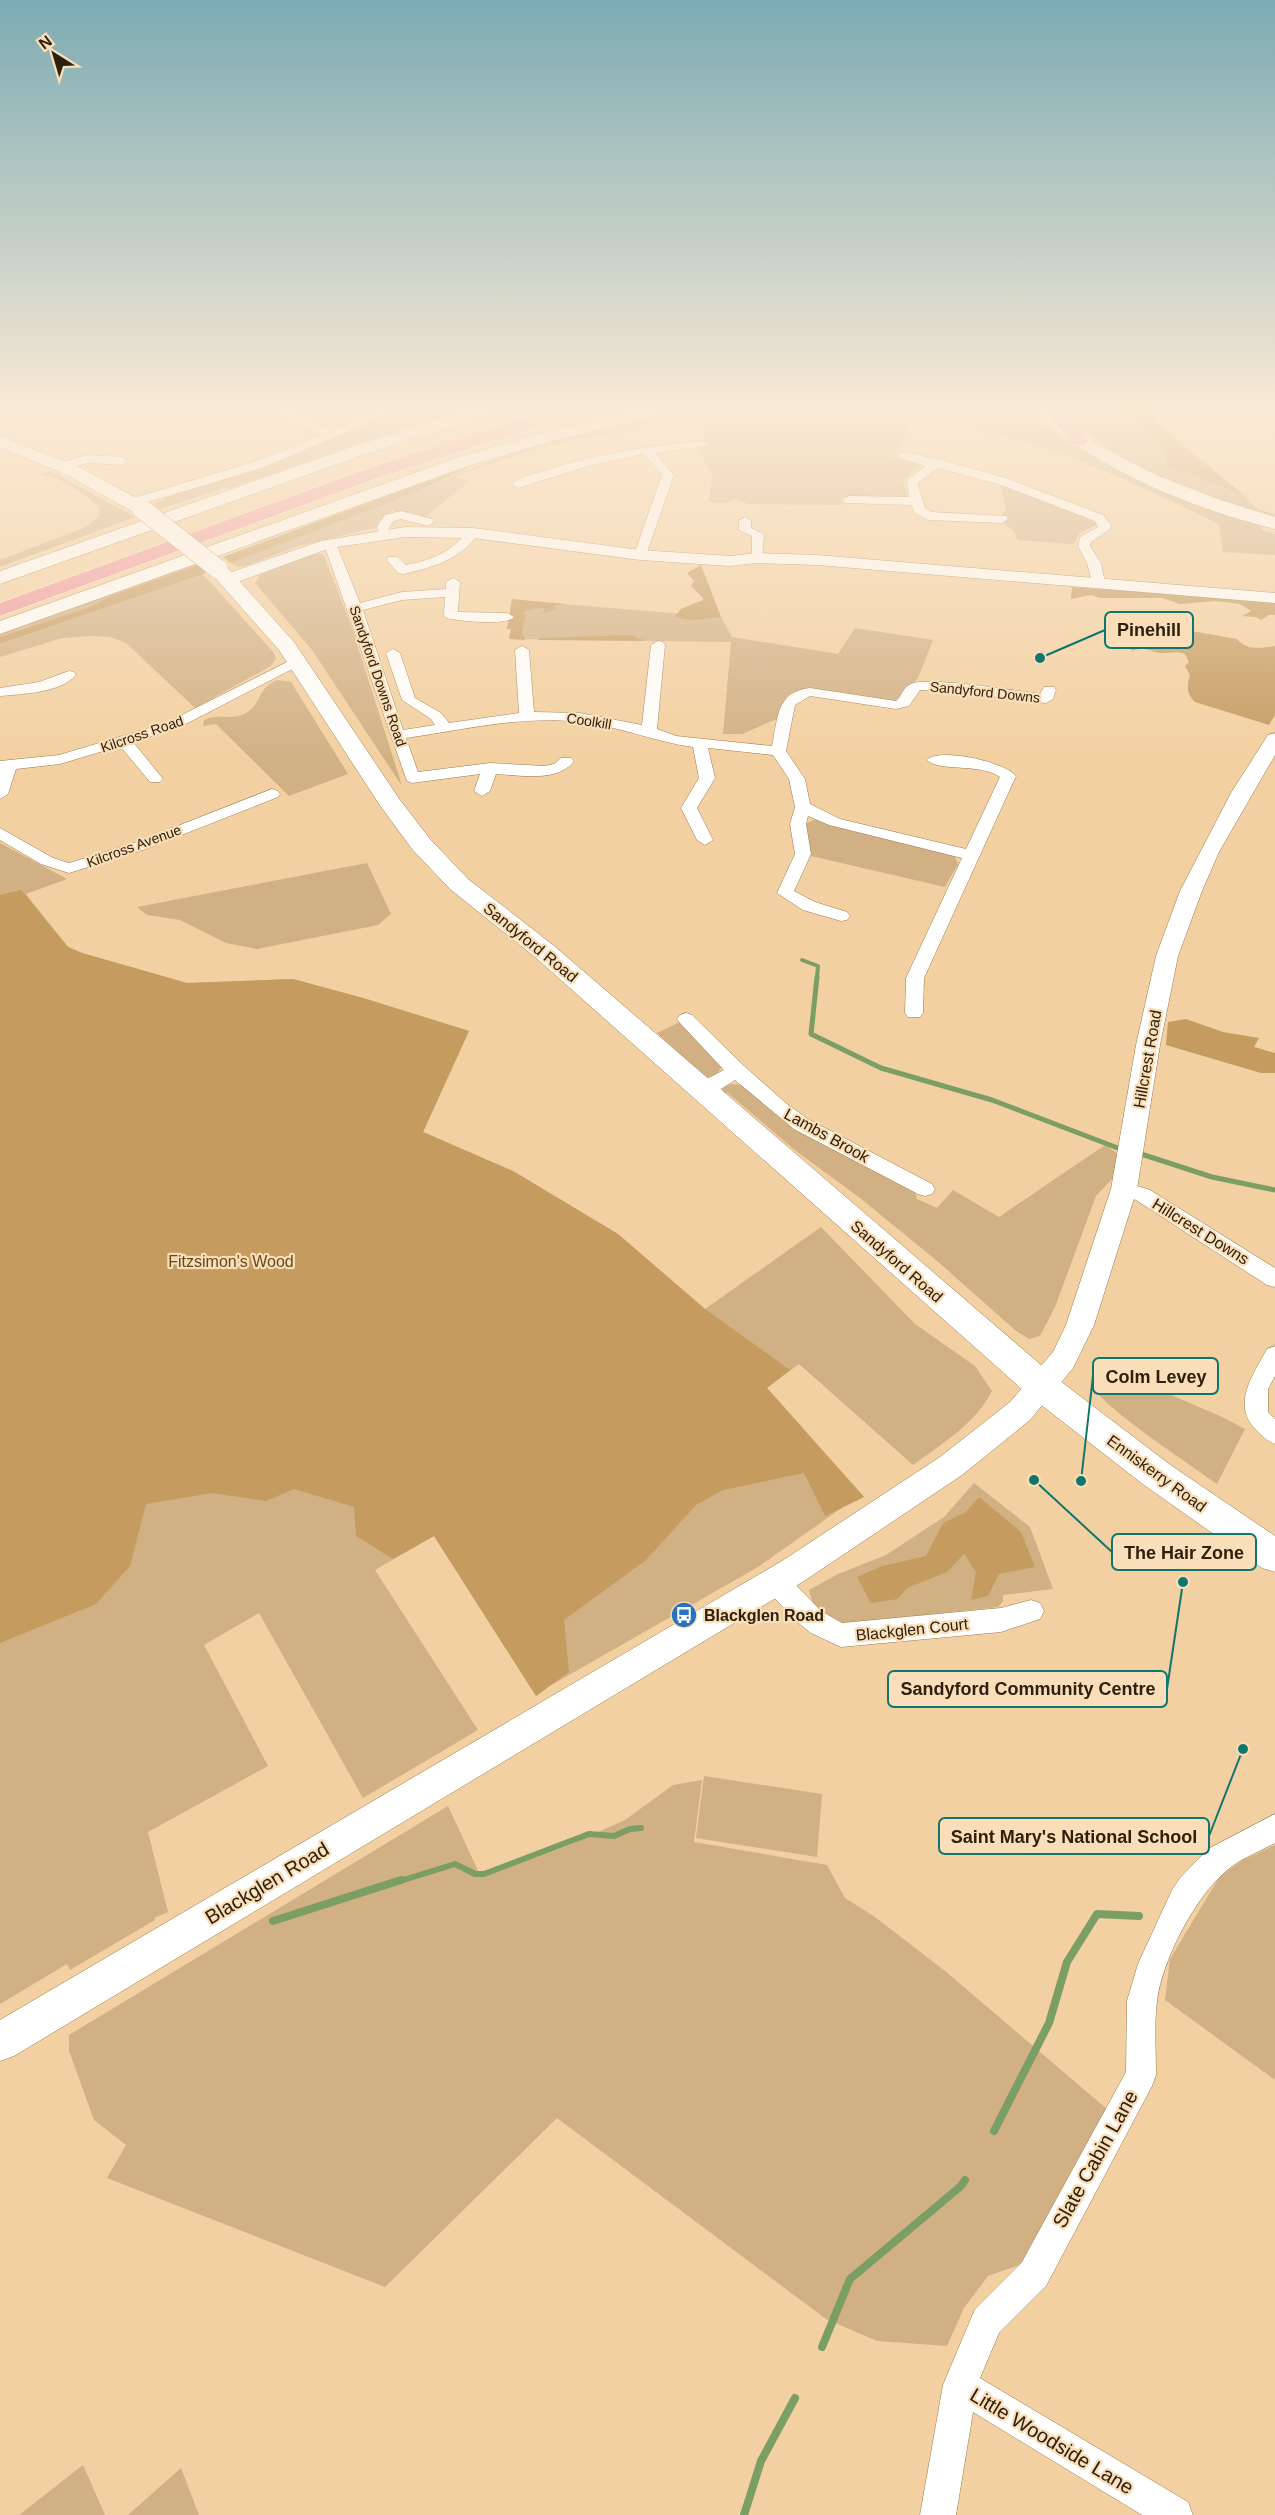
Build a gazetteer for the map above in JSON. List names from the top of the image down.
{
  "streets": {
    "main road": ["Sandyford Road", "Enniskerry Road"],
    "street": [
      "Sandyford Downs Road",
      "Sandyford Downs",
      "Coolkill",
      "Kilcross Road",
      "Kilcross Avenue",
      "Hillcrest Road",
      "Lambs Brook",
      "Hillcrest Downs",
      "Blackglen Court",
      "Blackglen Road",
      "Slate Cabin Lane",
      "Little Woodside Lane"
    ]
  },
  "crossings": [
    ["Sandyford Downs Road", "Coolkill"],
    ["Sandyford Downs", "Coolkill"],
    ["Kilcross Road", "Sandyford Road"],
    ["Sandyford Road", "Hillcrest Road"],
    ["Sandyford Road", "Enniskerry Road"],
    ["Sandyford Road", "Blackglen Road"],
    ["Hillcrest Road", "Hillcrest Downs"],
    ["Hillcrest Road", "Enniskerry Road"],
    ["Hillcrest Road", "Blackglen Road"],
    ["Enniskerry Road", "Blackglen Road"],
    ["Blackglen Court", "Blackglen Road"],
    ["Slate Cabin Lane", "Little Woodside Lane"]
  ],
  "parks": ["Fitzsimon's Wood"],
  "places": {
    "other": [
      "Pinehill",
      "The Hair Zone",
      "Colm Levey",
      "Sandyford Community Centre",
      "Saint Mary's National School"
    ],
    "bus stop": ["Blackglen Road"]
  },
  "north": "top left"
}
